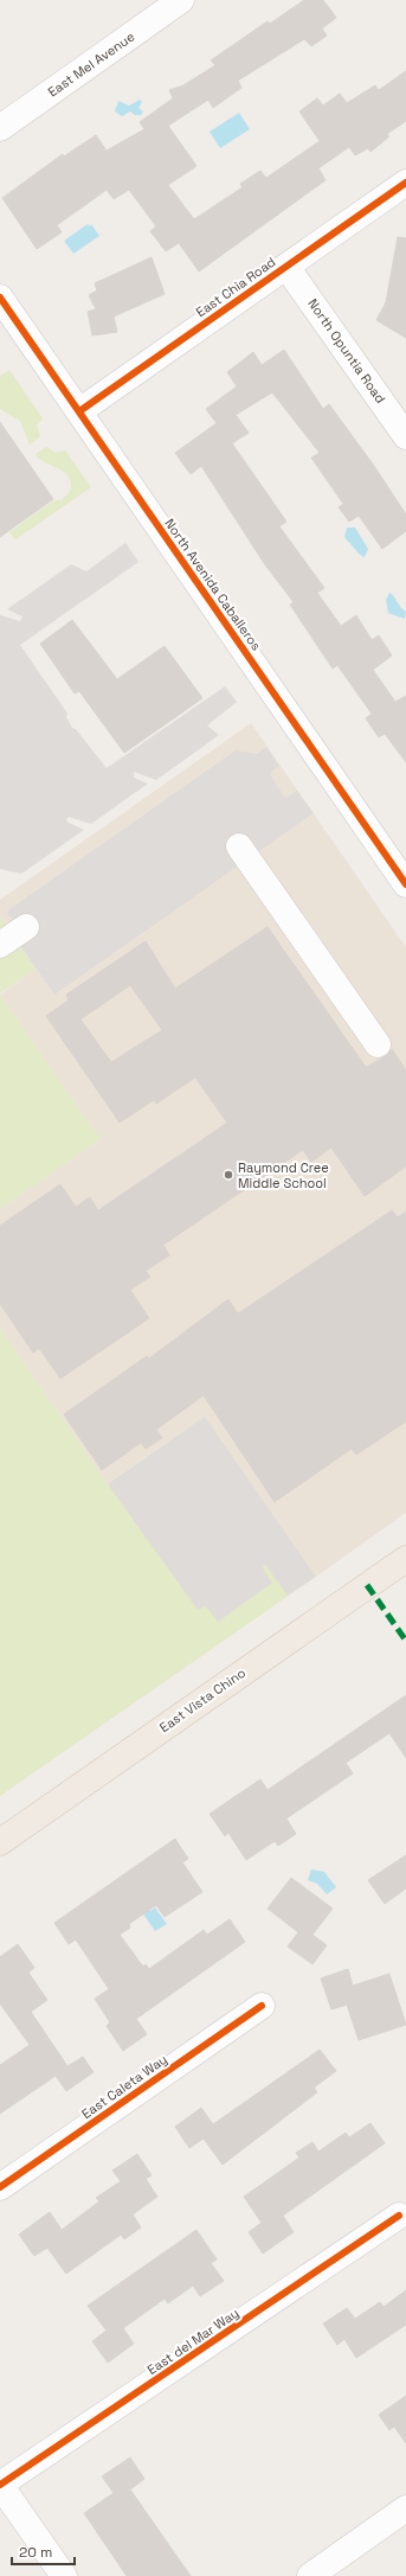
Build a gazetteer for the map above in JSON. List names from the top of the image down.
{
  "streets": {
    "main road": ["East Vista Chino"],
    "street": [
      "East Mel Avenue",
      "East Chia Road",
      "North Opuntia Road",
      "North Avenida Caballeros",
      "East Caleta Way",
      "East del Mar Way"
    ]
  },
  "crossings": [
    ["East Chia Road", "North Opuntia Road"],
    ["East Chia Road", "North Avenida Caballeros"]
  ],
  "places": ["Raymond Cree Middle School"],
  "scale_bar": "20 m"
}
